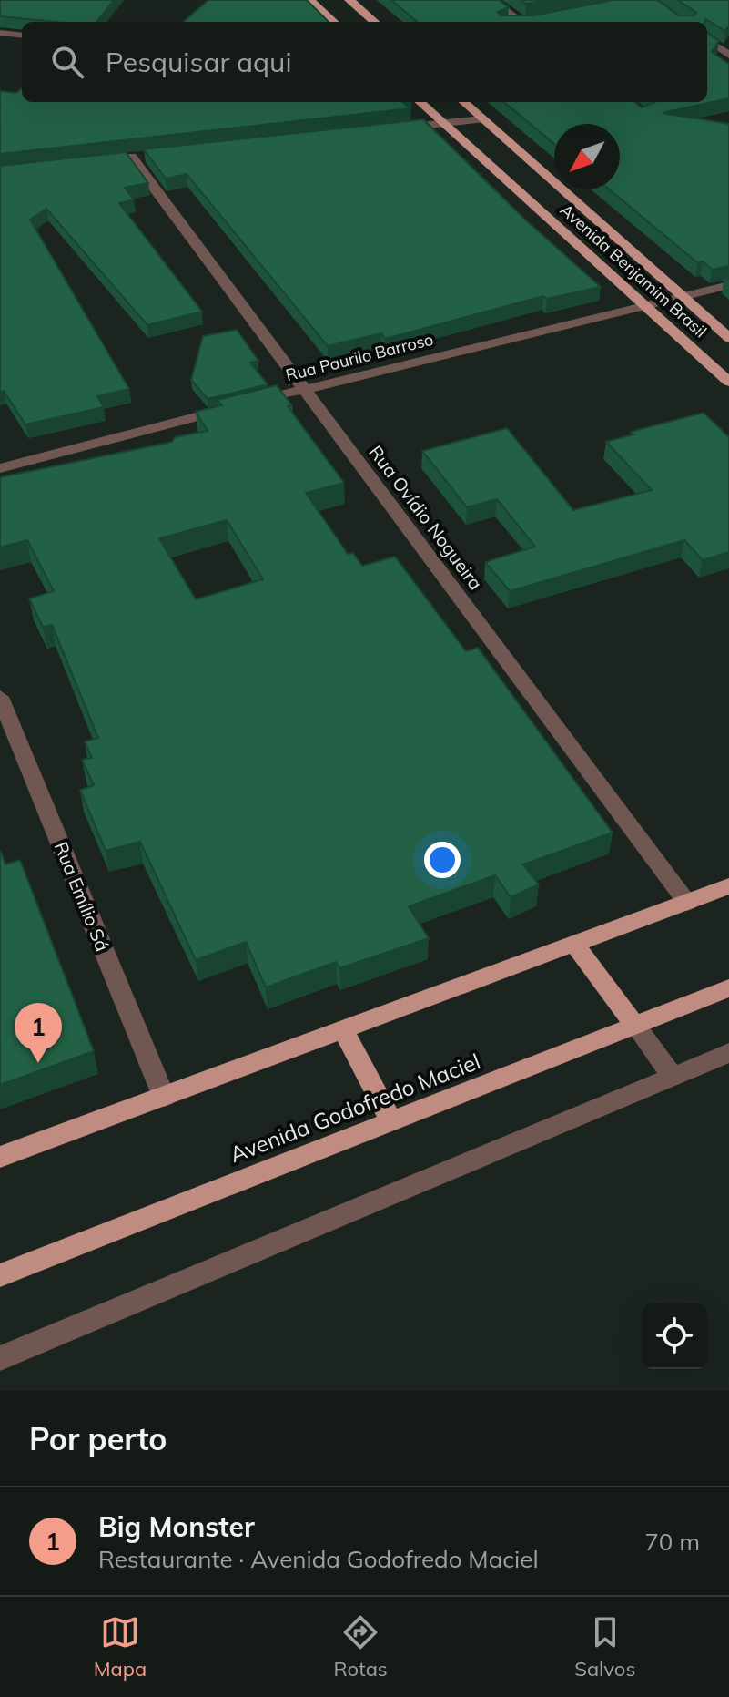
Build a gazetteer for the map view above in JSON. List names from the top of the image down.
{
  "streets": {
    "main road": ["Avenida Benjamim Brasil", "Avenida Godofredo Maciel"],
    "street": ["Rua Paurilo Barroso", "Rua Ovídio Nogueira", "Rua Emílio Sá"]
  },
  "crossings": [
    ["Avenida Benjamim Brasil", "Rua Paurilo Barroso"],
    ["Rua Paurilo Barroso", "Rua Ovídio Nogueira"]
  ],
  "north": "bottom left",
  "page": {
    "search": "Pesquisar aqui",
    "pins": "1",
    "heading": "Por perto",
    "list": [
      {
        "mark": "1",
        "name": "Big Monster",
        "note": "Restaurante · Avenida Godofredo Maciel",
        "value": "70 m"
      }
    ],
    "nav": ["Mapa", "Rotas", "Salvos"]
  }
}
